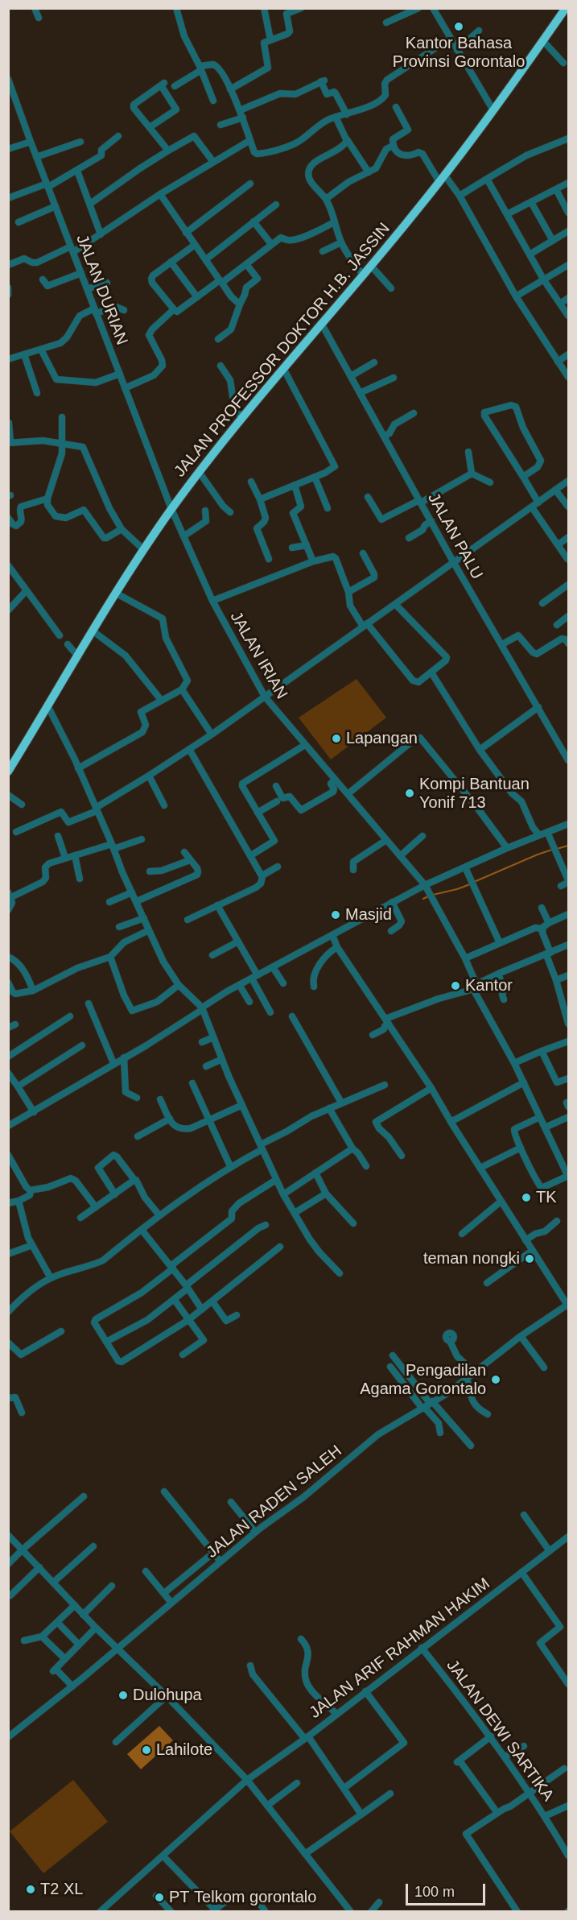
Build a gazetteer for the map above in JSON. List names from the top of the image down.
{
  "streets": {
    "highway": ["JALAN PROFESSOR DOKTOR H.B. JASSIN"],
    "street": [
      "JALAN DURIAN",
      "JALAN PALU",
      "JALAN IRIAN",
      "JALAN RADEN SALEH",
      "JALAN ARIF RAHMAN HAKIM",
      "JALAN DEWI SARTIKA"
    ]
  },
  "crossings": [
    ["JALAN DURIAN", "JALAN PROFESSOR DOKTOR H.B. JASSIN"],
    ["JALAN DURIAN", "JALAN IRIAN"],
    ["JALAN PROFESSOR DOKTOR H.B. JASSIN", "JALAN PALU"],
    ["JALAN PROFESSOR DOKTOR H.B. JASSIN", "JALAN IRIAN"],
    ["JALAN ARIF RAHMAN HAKIM", "JALAN DEWI SARTIKA"]
  ],
  "places": [
    "Kantor Bahasa Provinsi Gorontalo",
    "Lapangan",
    "Kompi Bantuan Yonif 713",
    "Masjid",
    "Kantor",
    "TK",
    "teman nongki",
    "Pengadilan Agama Gorontalo",
    "Dulohupa",
    "Lahilote",
    "T2 XL",
    "PT Telkom gorontalo"
  ],
  "scale_bar": "100 m"
}
